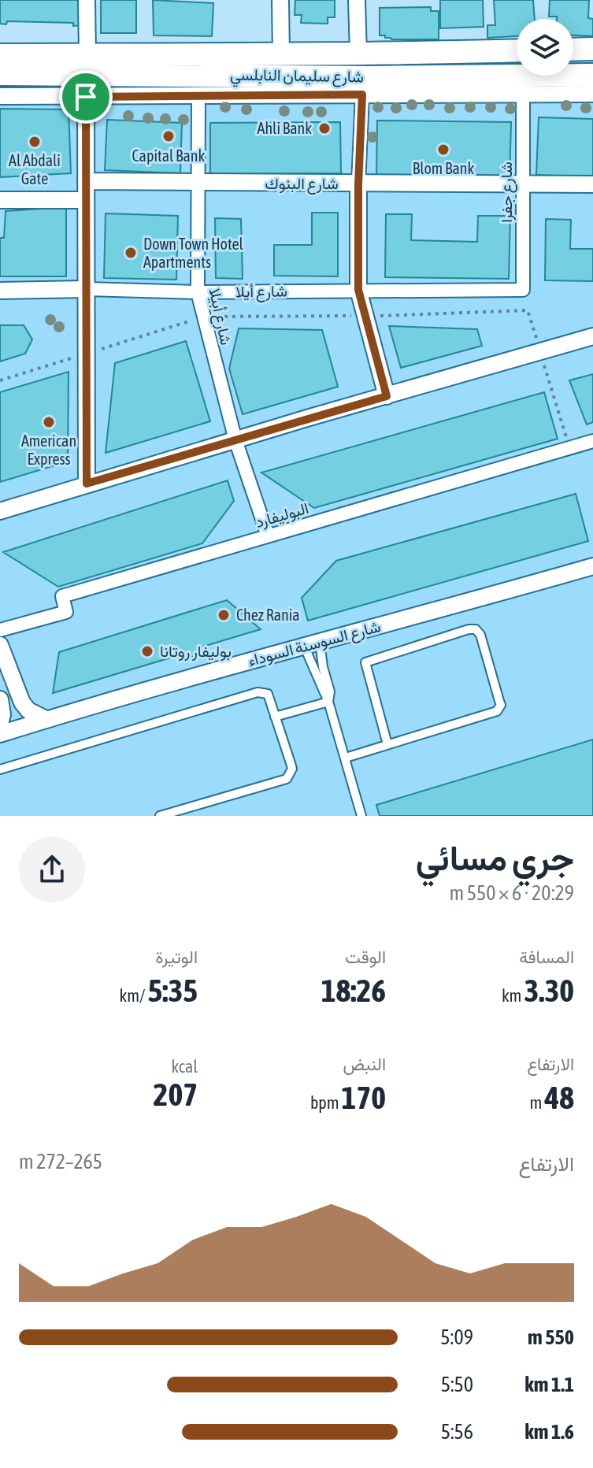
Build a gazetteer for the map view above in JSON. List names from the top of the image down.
{
  "streets": {
    "main road": ["شارع سليمان النابلسي"],
    "street": [
      "شارع البنوك",
      "شارع جفرا",
      "شارع أيلا",
      "شارع أبيلا",
      "البوليفارد",
      "شارع السوسنة السوداء"
    ]
  },
  "crossings": [
    ["شارع سليمان النابلسي", "شارع جفرا"],
    ["شارع سليمان النابلسي", "شارع أبيلا"],
    ["شارع البنوك", "شارع جفرا"],
    ["شارع البنوك", "شارع أبيلا"],
    ["شارع جفرا", "شارع أيلا"],
    ["شارع أيلا", "شارع أبيلا"],
    ["شارع أبيلا", "البوليفارد"]
  ],
  "places": [
    "Ahli Bank",
    "Capital Bank",
    "Al Abdali Gate",
    "Blom Bank",
    "Down Town Hotel Apartments",
    "American Express",
    "Chez Rania",
    "بوليفار روتانا"
  ],
  "page": {
    "heading": ["جري مسائي", "20:29 · 6 × 550 m"],
    "stats": [
      ["المسافة", "3.30 km"],
      ["الوقت", "18:26"],
      ["الوتيرة", "5:35 /km"],
      ["الارتفاع", "48 m"],
      ["النبض", "170 bpm"],
      ["kcal", "207"]
    ],
    "chart": ["الارتفاع", "265–272 m"],
    "list": [
      {
        "name": "550 m",
        "note": "5:09"
      },
      {
        "name": "1.1 km",
        "note": "5:50"
      },
      {
        "name": "1.6 km",
        "note": "5:56"
      }
    ]
  }
}
